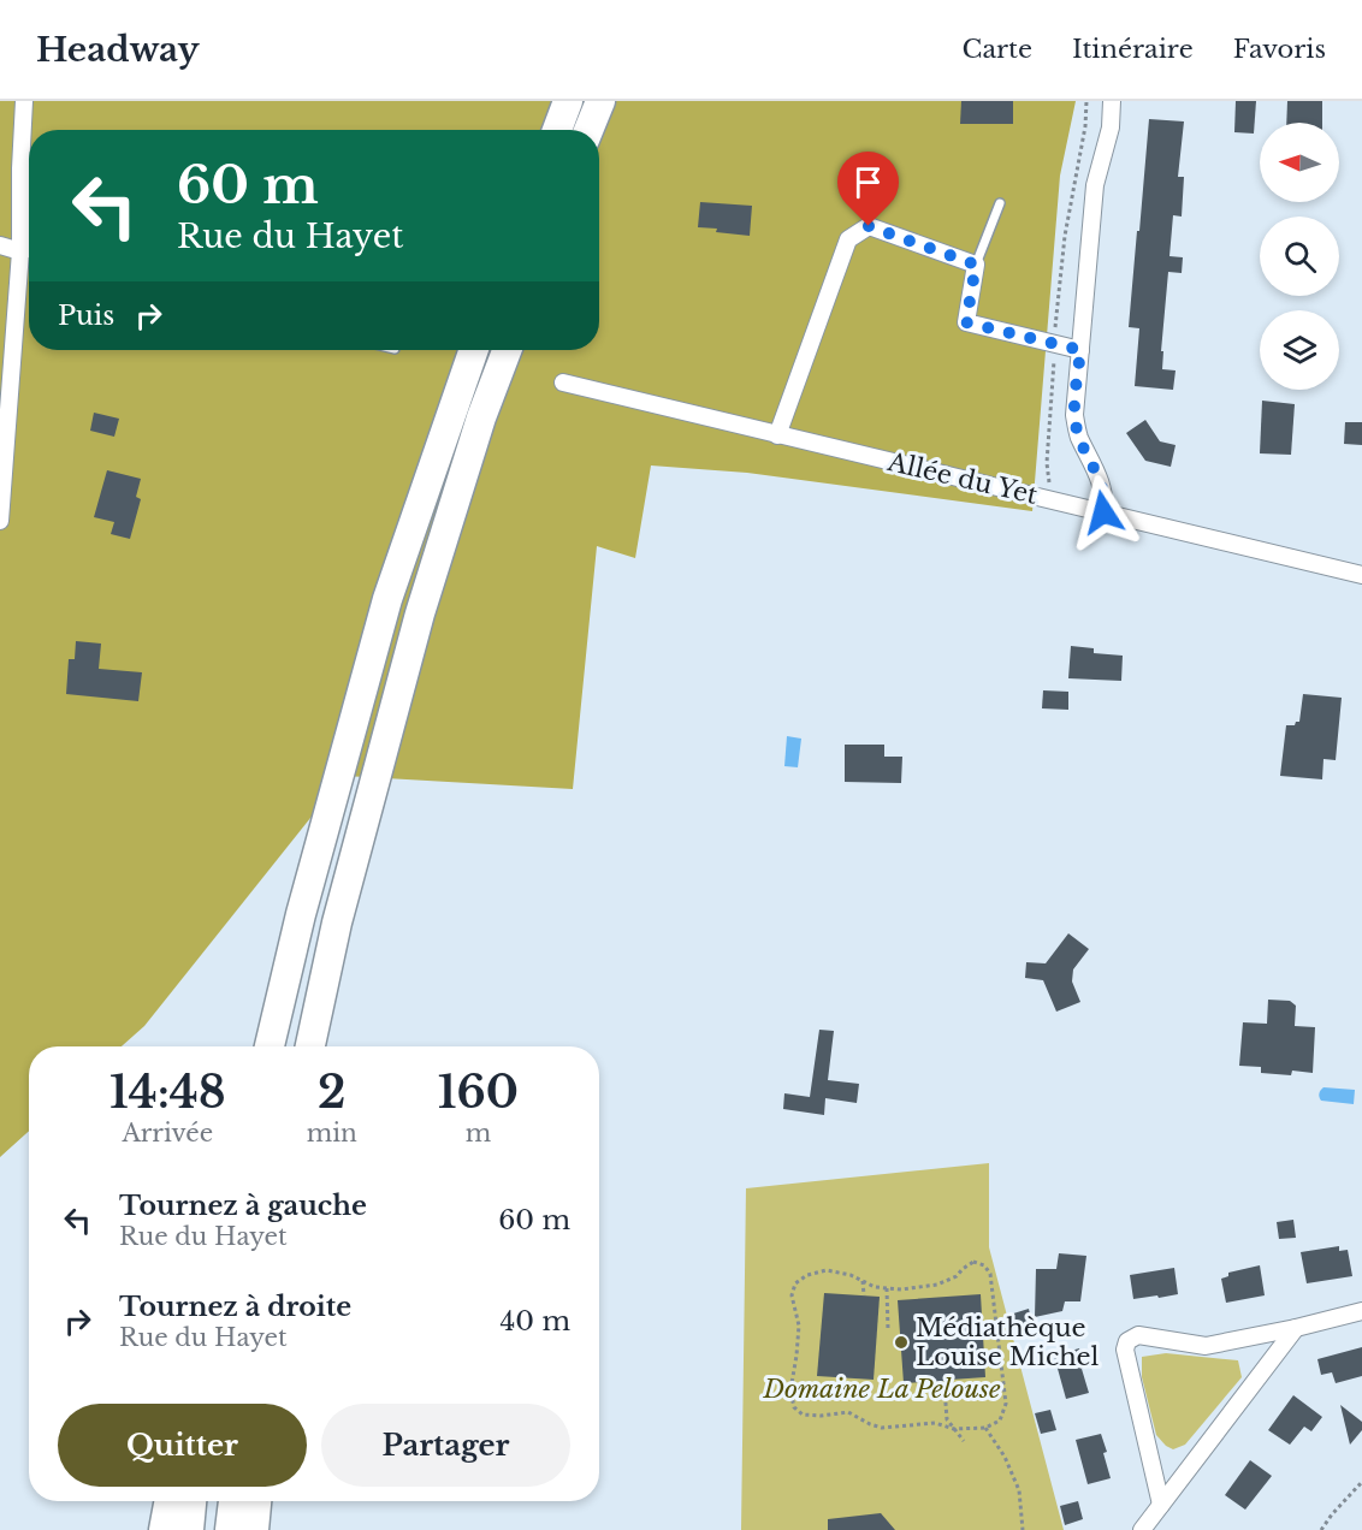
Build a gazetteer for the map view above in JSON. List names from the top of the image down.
{
  "streets": {
    "street": ["Allée du Yet"]
  },
  "parks": ["Domaine La Pelouse"],
  "places": ["Médiathèque Louise Michel"],
  "north": "left",
  "page": {
    "header": "Headway",
    "nav": ["Carte", "Itinéraire", "Favoris"],
    "turn": ["60 m", "Rue du Hayet"],
    "then": "Puis",
    "eta": [
      "14:48",
      "Arrivée",
      "2",
      "min",
      "160",
      "m"
    ],
    "list": [
      {
        "name": "Tournez à gauche",
        "note": "Rue du Hayet",
        "value": "60 m"
      },
      {
        "name": "Tournez à droite",
        "note": "Rue du Hayet",
        "value": "40 m"
      }
    ],
    "buttons": ["Quitter", "Partager"]
  }
}
